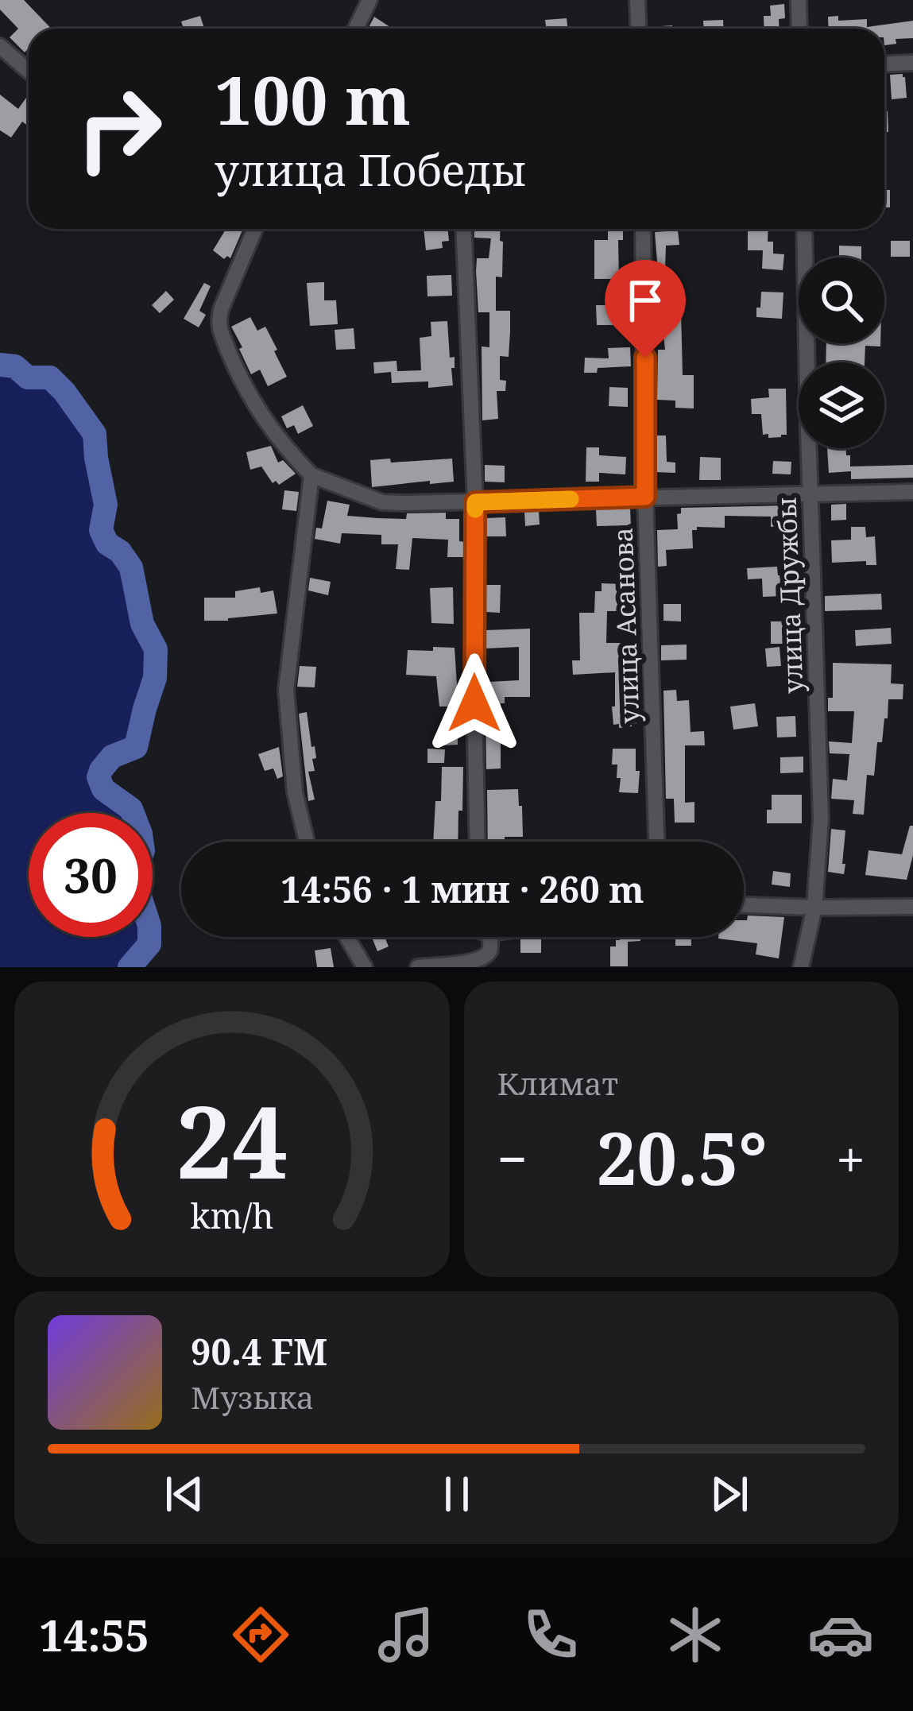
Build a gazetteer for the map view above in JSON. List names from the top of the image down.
{
  "streets": {
    "street": ["улица Дружбы", "улица Асанова"]
  },
  "page": {
    "turn": ["100 m", "улица Победы"],
    "limit": "30",
    "trip": "14:56 · 1 мин · 260 m",
    "tile": "Климат",
    "heat": ["−", "20.5°", "+"],
    "song": ["90.4 FM", "Музыка"],
    "tabs": "14:55",
    "gauge": ["24", "km/h"]
  }
}
